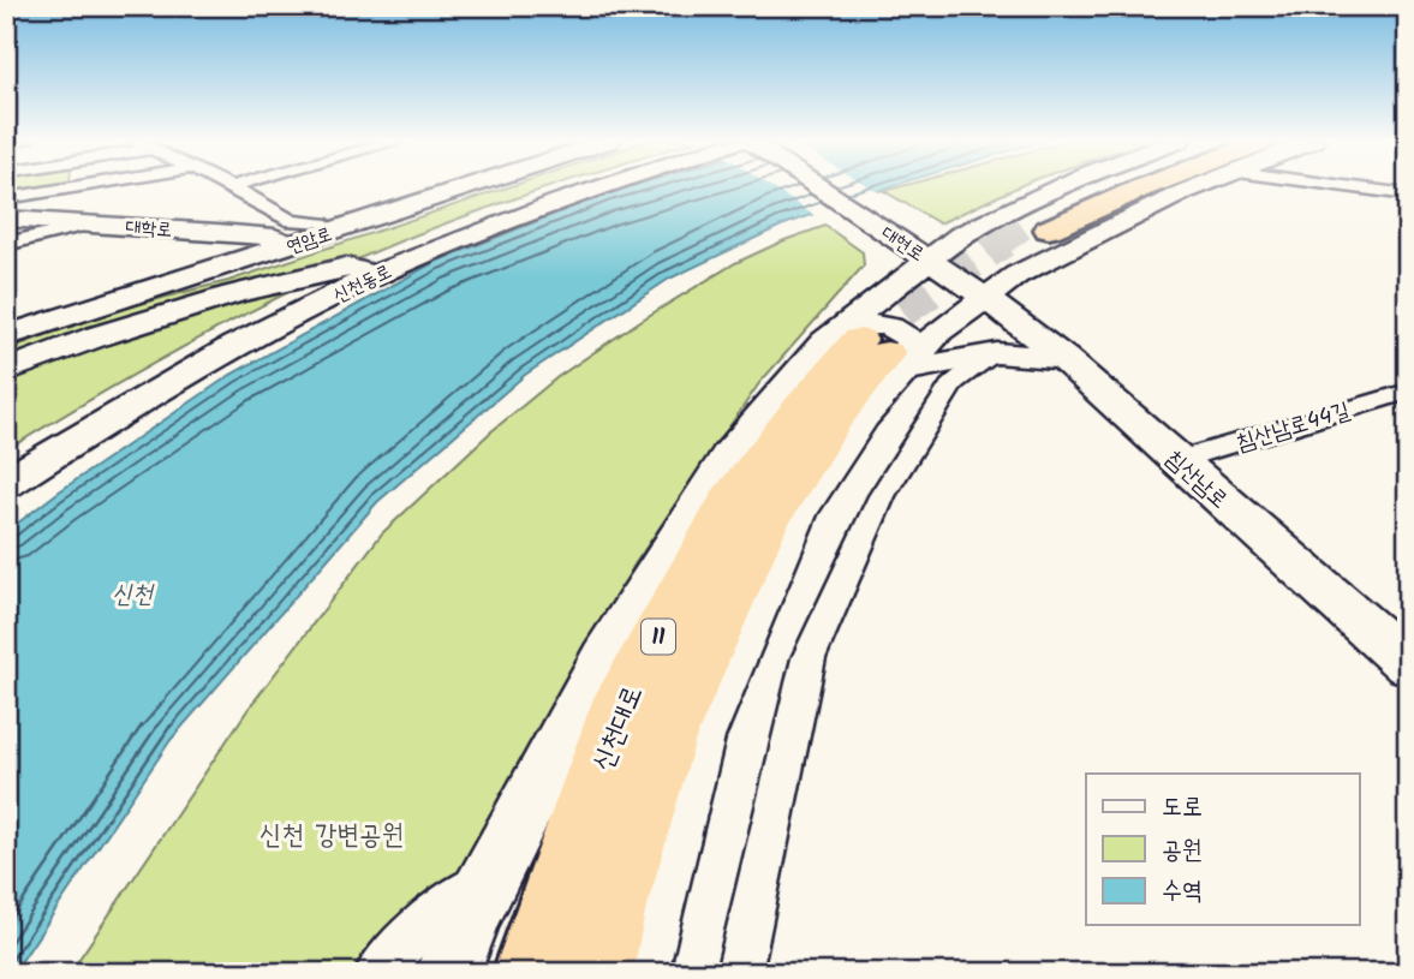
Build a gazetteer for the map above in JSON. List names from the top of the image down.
{
  "streets": {
    "highway": ["11", "신천대로"],
    "main road": [
      "대학로",
      "연암로",
      "대현로",
      "신천동로",
      "침산남로"
    ],
    "street": ["침산남로44길"]
  },
  "crossings": [
    ["대학로", "연암로"],
    ["대현로", "침산남로"],
    ["침산남로44길", "침산남로"]
  ],
  "water": ["신천"],
  "parks": ["신천 강변공원"],
  "legend": ["도로", "공원", "수역"]
}
